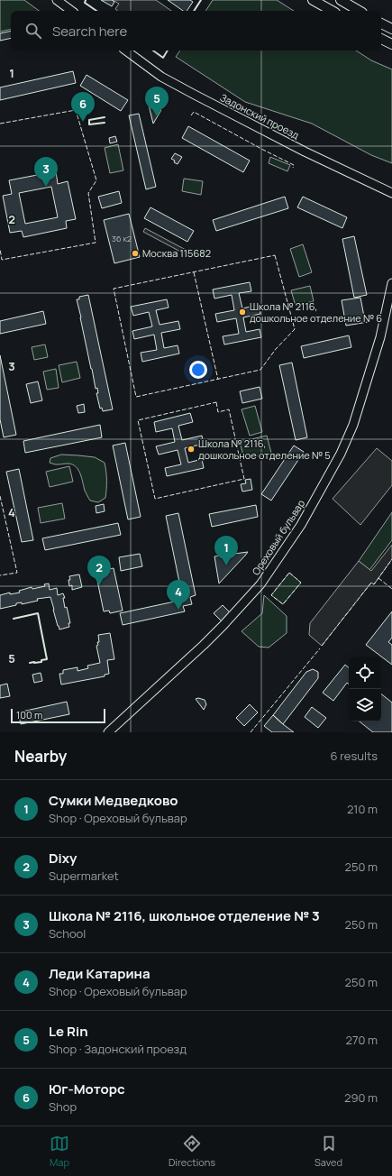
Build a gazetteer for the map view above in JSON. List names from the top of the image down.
{
  "streets": {
    "street": ["Задонский проезд", "Ореховый бульвар"]
  },
  "places": ["Москва 115682", "Школа № 2116, дошкольное отделение № 6", "Школа № 2116, дошкольное отделение № 5"],
  "house_numbers": ["36 к2"],
  "scale_bar": "100 m",
  "page": {
    "search": "Search here",
    "pins": [
      "5",
      "6",
      "3",
      "1",
      "2",
      "4"
    ],
    "scale": "100 m",
    "heading": ["Nearby", "6 results"],
    "list": [
      {
        "mark": "1",
        "name": "Сумки Медведково",
        "note": "Shop · Ореховый бульвар",
        "value": "210 m"
      },
      {
        "mark": "2",
        "name": "Dixy",
        "note": "Supermarket",
        "value": "250 m"
      },
      {
        "mark": "3",
        "name": "Школа № 2116, школьное отделение № 3",
        "note": "School",
        "value": "250 m"
      },
      {
        "mark": "4",
        "name": "Леди Катарина",
        "note": "Shop · Ореховый бульвар",
        "value": "250 m"
      },
      {
        "mark": "5",
        "name": "Le Rin",
        "note": "Shop · Задонский проезд",
        "value": "270 m"
      },
      {
        "mark": "6",
        "name": "Юг-Моторс",
        "note": "Shop",
        "value": "290 m"
      }
    ],
    "nav": ["Map", "Directions", "Saved"]
  },
  "grid": {
    "rows": [
      "1",
      "2",
      "3",
      "4",
      "5"
    ]
  }
}
